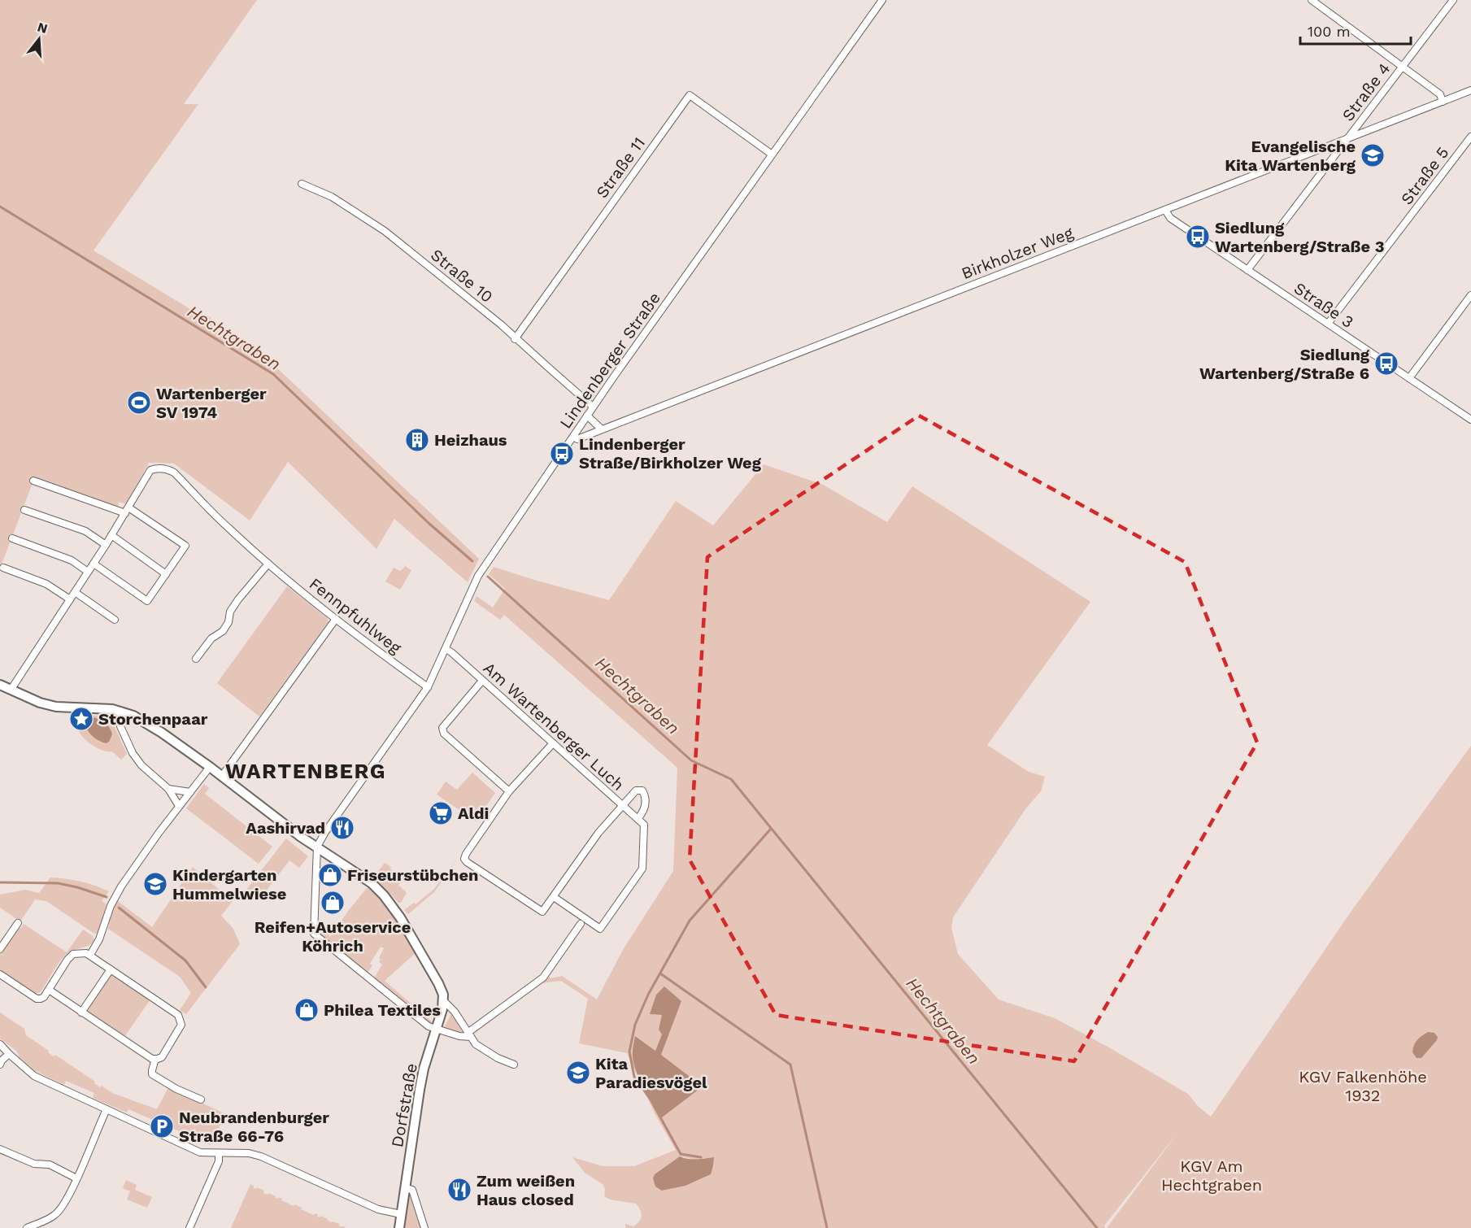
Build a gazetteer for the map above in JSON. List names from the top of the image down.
{
  "streets": {
    "main road": ["Dorfstraße"],
    "street": [
      "Straße 4",
      "Straße 11",
      "Straße 5",
      "Birkholzer Weg",
      "Straße 10",
      "Straße 3",
      "Lindenberger Straße",
      "Fennpfuhlweg",
      "Am Wartenberger Luch"
    ]
  },
  "crossings": [
    ["Straße 4", "Birkholzer Weg"],
    ["Straße 4", "Straße 3"],
    ["Straße 11", "Straße 10"],
    ["Straße 11", "Lindenberger Straße"],
    ["Straße 5", "Straße 3"],
    ["Birkholzer Weg", "Straße 3"],
    ["Birkholzer Weg", "Lindenberger Straße"],
    ["Straße 10", "Lindenberger Straße"],
    ["Lindenberger Straße", "Fennpfuhlweg"],
    ["Lindenberger Straße", "Am Wartenberger Luch"]
  ],
  "districts": ["WARTENBERG"],
  "water": ["Hechtgraben"],
  "parks": ["KGV Falkenhöhe 1932", "KGV Am Hechtgraben"],
  "places": {
    "school or university": ["Evangelische Kita Wartenberg", "Kindergarten Hummelwiese", "Kita Paradiesvögel"],
    "bus stop": ["Siedlung Wartenberg/Straße 3", "Siedlung Wartenberg/Straße 6", "Lindenberger Straße/Birkholzer Weg"],
    "sports": ["Wartenberger SV 1974"],
    "building": ["Heizhaus"],
    "place": ["Storchenpaar"],
    "supermarket": ["Aldi"],
    "restaurant": ["Aashirvad", "Zum weißen Haus closed"],
    "shop": ["Friseurstübchen", "Reifen+Autoservice Köhrich", "Philea Textiles"],
    "parking": ["Neubrandenburger Straße 66-76"]
  },
  "scale_bar": "100 m",
  "north": "top"
}
